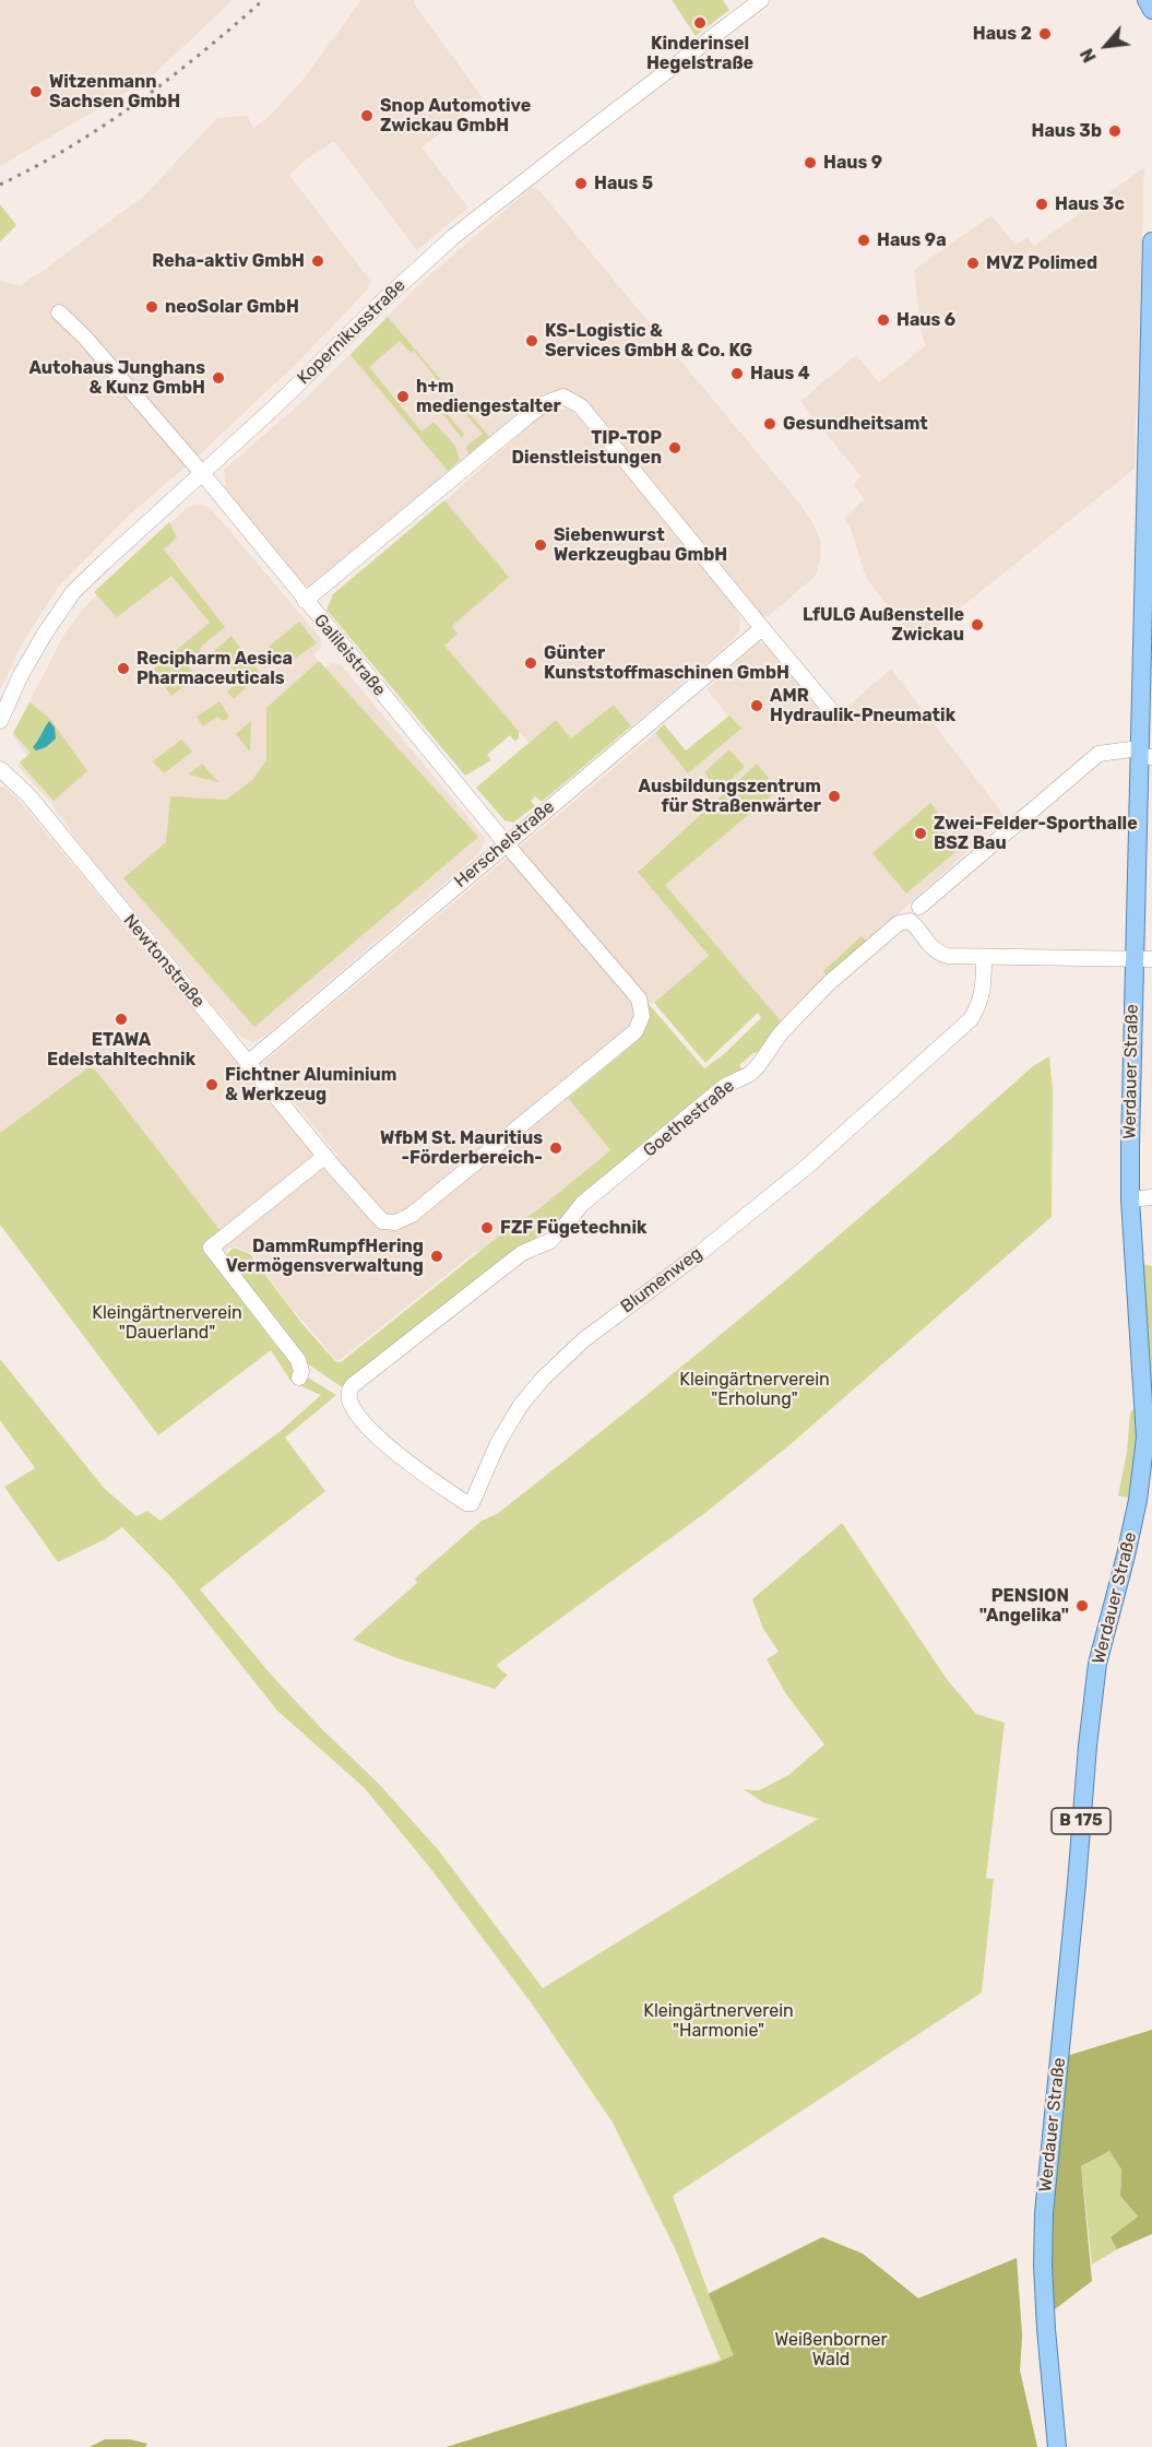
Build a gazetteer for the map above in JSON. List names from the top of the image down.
{
  "streets": {
    "main road": ["Werdauer Straße", "B 175"],
    "street": [
      "Kopernikusstraße",
      "Galileistraße",
      "Herschelstraße",
      "Newtonstraße",
      "Goethestraße",
      "Blumenweg"
    ]
  },
  "crossings": [
    ["Kopernikusstraße", "Galileistraße"],
    ["Galileistraße", "Herschelstraße"],
    ["Galileistraße", "Newtonstraße"],
    ["Herschelstraße", "Newtonstraße"],
    ["Werdauer Straße", "Goethestraße"],
    ["Goethestraße", "Blumenweg"]
  ],
  "parks": [
    "Kleingärtnerverein \"Dauerland\"",
    "Kleingärtnerverein \"Erholung\"",
    "Kleingärtnerverein \"Harmonie\"",
    "Weißenborner Wald"
  ],
  "places": [
    "Kinderinsel Hegelstraße",
    "Haus 2",
    "Witzenmann Sachsen GmbH",
    "Snop Automotive Zwickau GmbH",
    "Haus 3b",
    "Haus 9",
    "Haus 5",
    "Haus 3c",
    "Haus 9a",
    "Reha-aktiv GmbH",
    "MVZ Polimed",
    "neoSolar GmbH",
    "Haus 6",
    "KS-Logistic & Services GmbH & Co. KG",
    "Haus 4",
    "Autohaus Junghans & Kunz GmbH",
    "h+m mediengestalter",
    "Gesundheitsamt",
    "TIP-TOP Dienstleistungen",
    "Siebenwurst Werkzeugbau GmbH",
    "LfULG Außenstelle Zwickau",
    "Günter Kunststoffmaschinen GmbH",
    "Recipharm Aesica Pharmaceuticals",
    "AMR Hydraulik-Pneumatik",
    "Ausbildungszentrum für Straßenwärter",
    "Zwei-Felder-Sporthalle BSZ Bau",
    "ETAWA Edelstahltechnik",
    "Fichtner Aluminium & Werkzeug",
    "WfbM St. Mauritius -Förderbereich-",
    "FZF Fügetechnik",
    "DammRumpfHering Vermögensverwaltung",
    "PENSION \"Angelika\""
  ],
  "north": "bottom left"
}
